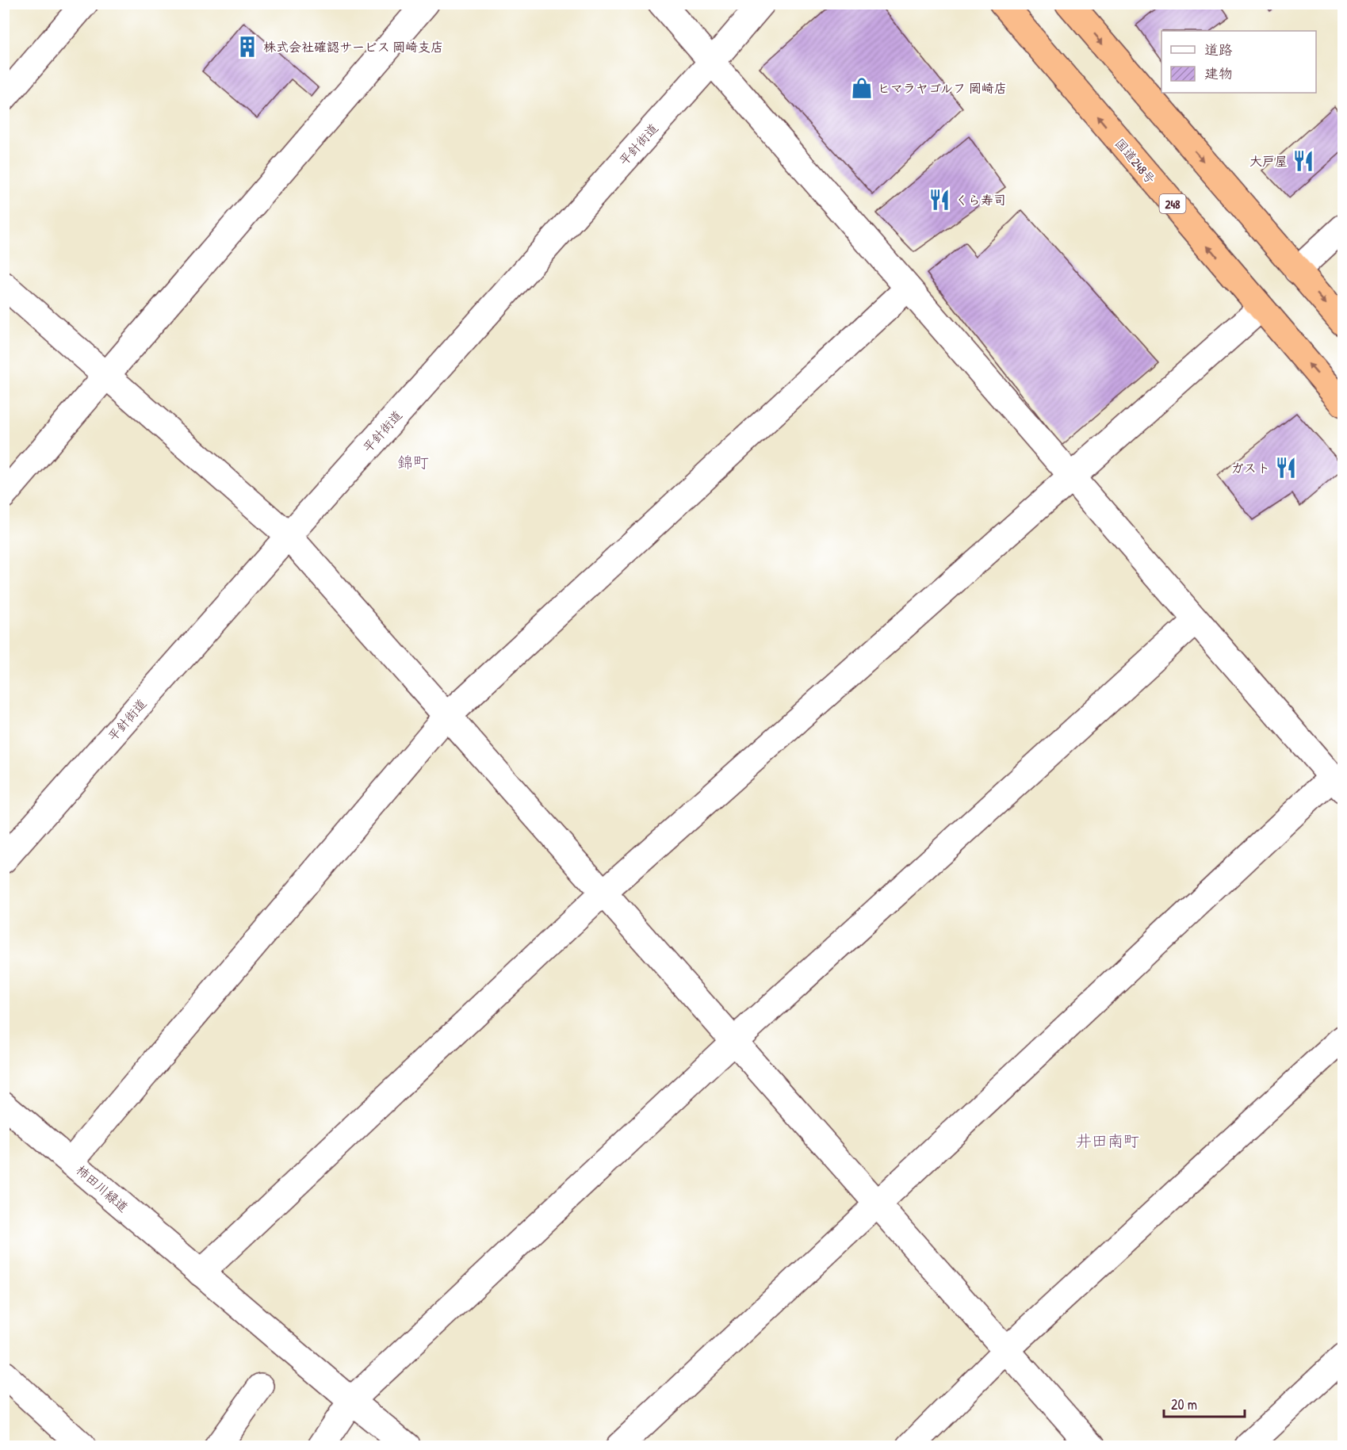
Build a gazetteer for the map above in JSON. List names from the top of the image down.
{
  "streets": {
    "highway": ["国道248号", "248"],
    "street": ["平針街道", "柿田川緑道"]
  },
  "districts": ["錦町", "井田南町"],
  "places": {
    "building": ["株式会社確認サービス 岡崎支店"],
    "shop": ["ヒマラヤゴルフ 岡崎店"],
    "restaurant": ["大戸屋", "くら寿司", "ガスト"]
  },
  "legend": ["道路", "建物"],
  "scale_bar": "20 m"
}
